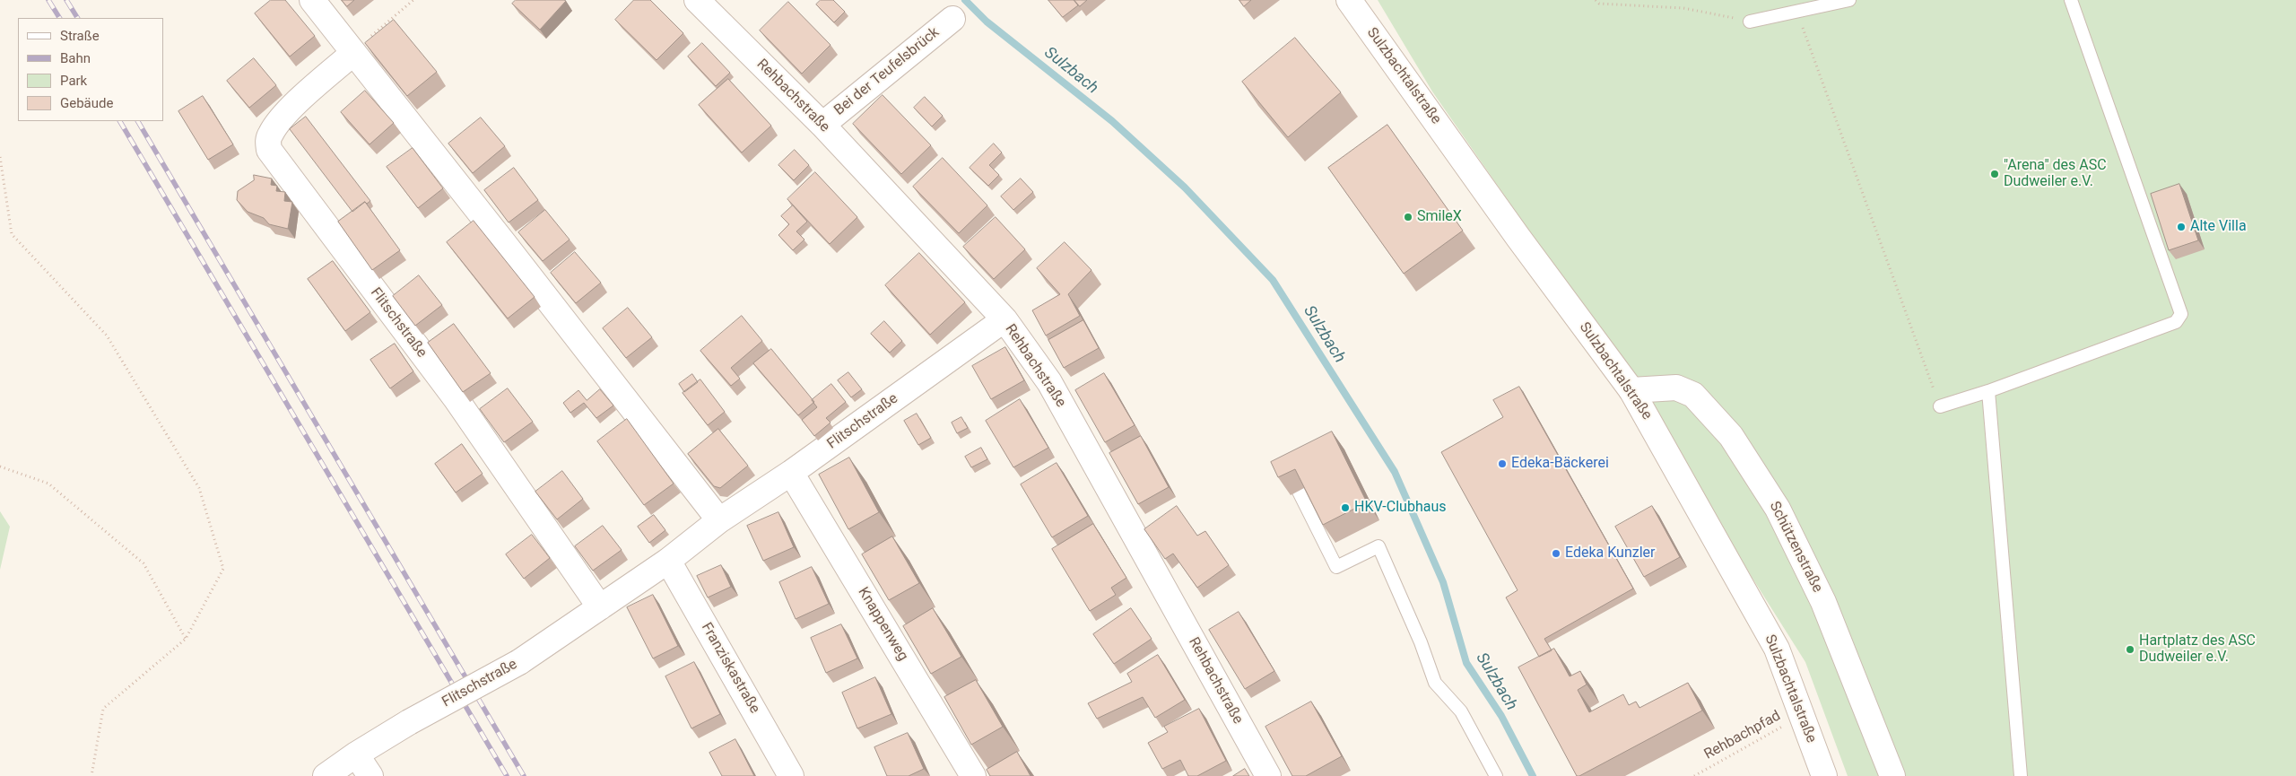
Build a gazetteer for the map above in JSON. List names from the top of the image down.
{
  "streets": {
    "street": [
      "Bei der Teufelsbrück",
      "Sulzbachtalstraße",
      "Rehbachstraße",
      "Flitschstraße",
      "Schützenstraße",
      "Knappenweg",
      "Franziskastraße"
    ],
    "path": ["Rehbachpfad"]
  },
  "crossings": [
    ["Bei der Teufelsbrück", "Rehbachstraße"],
    ["Sulzbachtalstraße", "Schützenstraße"],
    ["Sulzbachtalstraße", "Rehbachpfad"],
    ["Rehbachstraße", "Flitschstraße"],
    ["Flitschstraße", "Knappenweg"],
    ["Flitschstraße", "Franziskastraße"]
  ],
  "water": ["Sulzbach"],
  "places": [
    "\"Arena\" des ASC Dudweiler e.V.",
    "SmileX",
    "Alte Villa",
    "Edeka-Bäckerei",
    "HKV-Clubhaus",
    "Edeka Kunzler",
    "Hartplatz des ASC Dudweiler e.V."
  ],
  "legend": [
    "Straße",
    "Bahn",
    "Park",
    "Gebäude"
  ]
}
